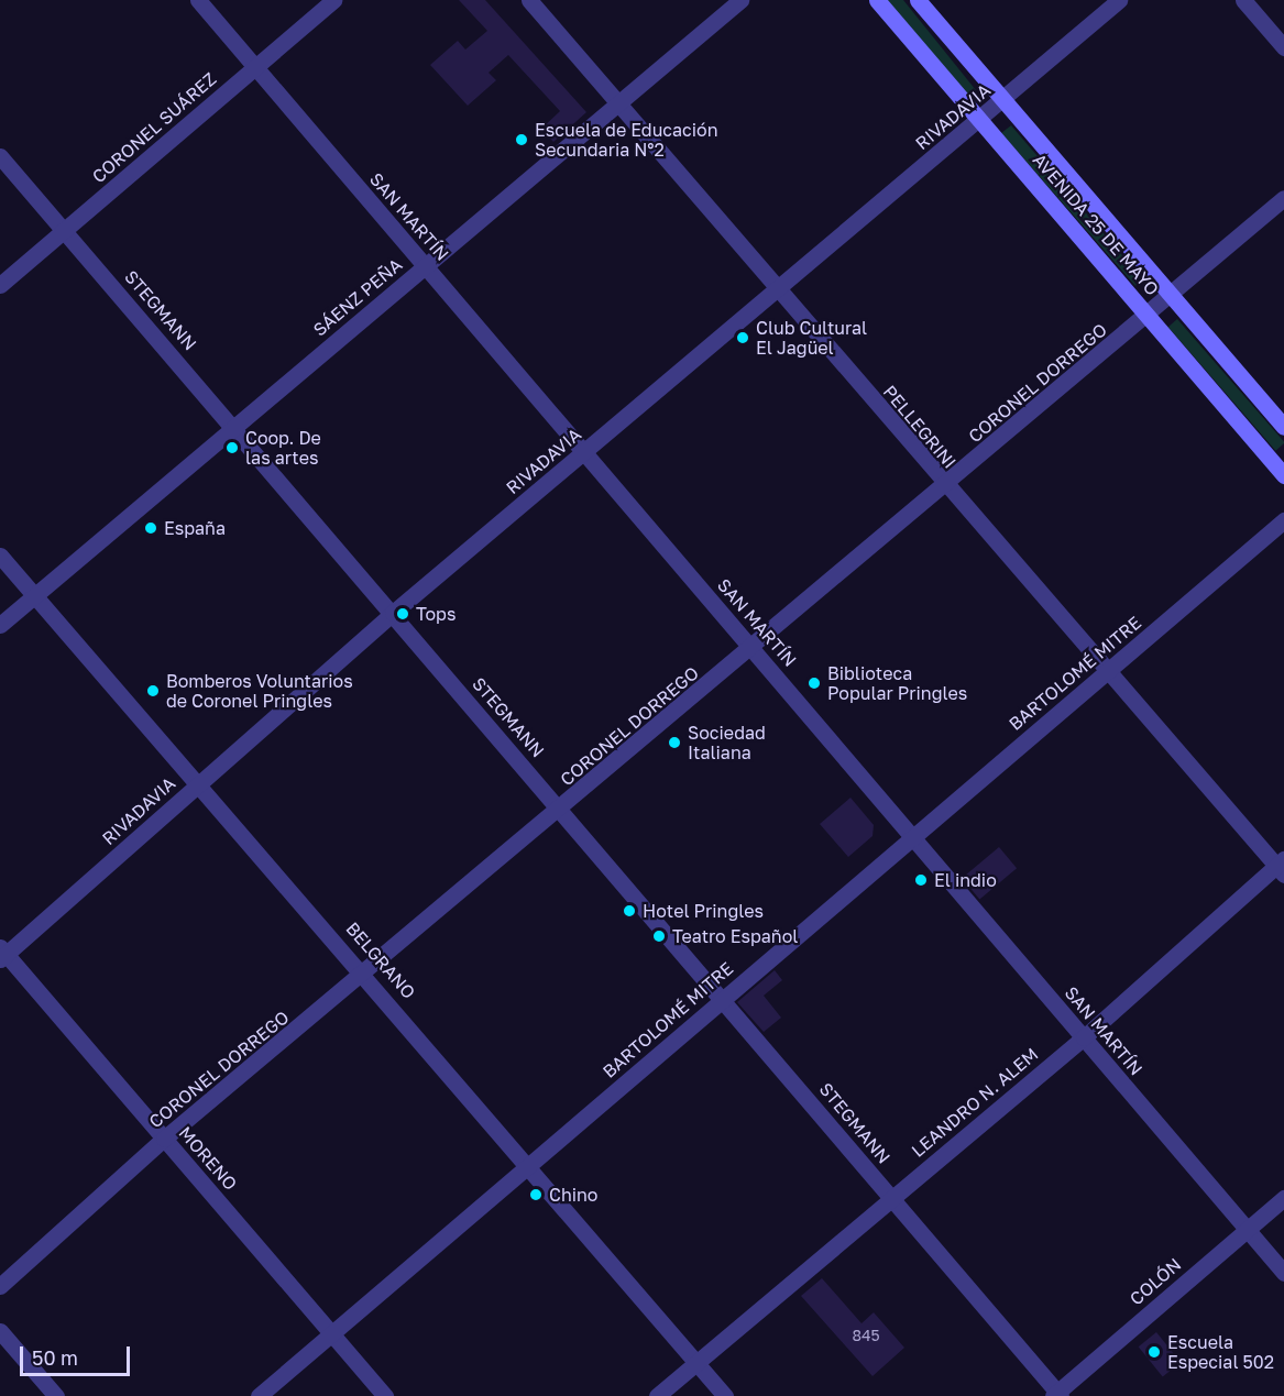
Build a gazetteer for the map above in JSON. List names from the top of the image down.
{
  "streets": {
    "main road": ["AVENIDA 25 DE MAYO"],
    "street": [
      "RIVADAVIA",
      "CORONEL SUÁREZ",
      "SAN MARTÍN",
      "SÁENZ PEÑA",
      "STEGMANN",
      "CORONEL DORREGO",
      "PELLEGRINI",
      "BARTOLOMÉ MITRE",
      "BELGRANO",
      "LEANDRO N. ALEM",
      "MORENO",
      "COLÓN"
    ]
  },
  "crossings": [
    ["RIVADAVIA", "SAN MARTÍN"],
    ["RIVADAVIA", "AVENIDA 25 DE MAYO"],
    ["RIVADAVIA", "STEGMANN"],
    ["RIVADAVIA", "PELLEGRINI"],
    ["RIVADAVIA", "BELGRANO"],
    ["RIVADAVIA", "MORENO"],
    ["CORONEL SUÁREZ", "SAN MARTÍN"],
    ["CORONEL SUÁREZ", "STEGMANN"],
    ["SAN MARTÍN", "SÁENZ PEÑA"],
    ["SAN MARTÍN", "CORONEL DORREGO"],
    ["SAN MARTÍN", "BARTOLOMÉ MITRE"],
    ["SAN MARTÍN", "LEANDRO N. ALEM"],
    ["SAN MARTÍN", "COLÓN"],
    ["AVENIDA 25 DE MAYO", "CORONEL DORREGO"],
    ["SÁENZ PEÑA", "STEGMANN"],
    ["SÁENZ PEÑA", "PELLEGRINI"],
    ["SÁENZ PEÑA", "BELGRANO"],
    ["STEGMANN", "CORONEL DORREGO"],
    ["STEGMANN", "BARTOLOMÉ MITRE"],
    ["STEGMANN", "LEANDRO N. ALEM"],
    ["STEGMANN", "COLÓN"],
    ["CORONEL DORREGO", "PELLEGRINI"],
    ["CORONEL DORREGO", "BELGRANO"],
    ["CORONEL DORREGO", "MORENO"],
    ["PELLEGRINI", "BARTOLOMÉ MITRE"],
    ["PELLEGRINI", "LEANDRO N. ALEM"],
    ["BARTOLOMÉ MITRE", "BELGRANO"],
    ["BARTOLOMÉ MITRE", "MORENO"],
    ["BELGRANO", "LEANDRO N. ALEM"]
  ],
  "places": [
    "Escuela de Educación Secundaria N°2",
    "Club Cultural El Jagüel",
    "Coop. De las artes",
    "España",
    "Tops",
    "Biblioteca Popular Pringles",
    "Bomberos Voluntarios de Coronel Pringles",
    "Sociedad Italiana",
    "El indio",
    "Hotel Pringles",
    "Teatro Español",
    "Chino",
    "Escuela Especial 502"
  ],
  "house_numbers": ["845"],
  "scale_bar": "50 m"
}
